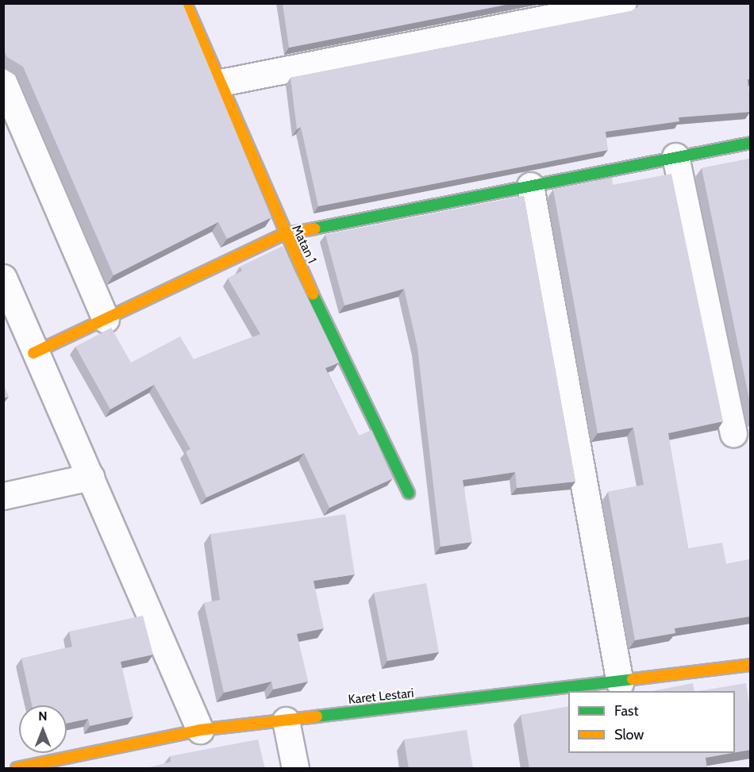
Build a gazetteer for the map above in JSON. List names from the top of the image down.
{
  "streets": {
    "street": ["Matan 1", "Karet Lestari"]
  },
  "legend": ["Fast", "Slow"],
  "north": "top"
}
